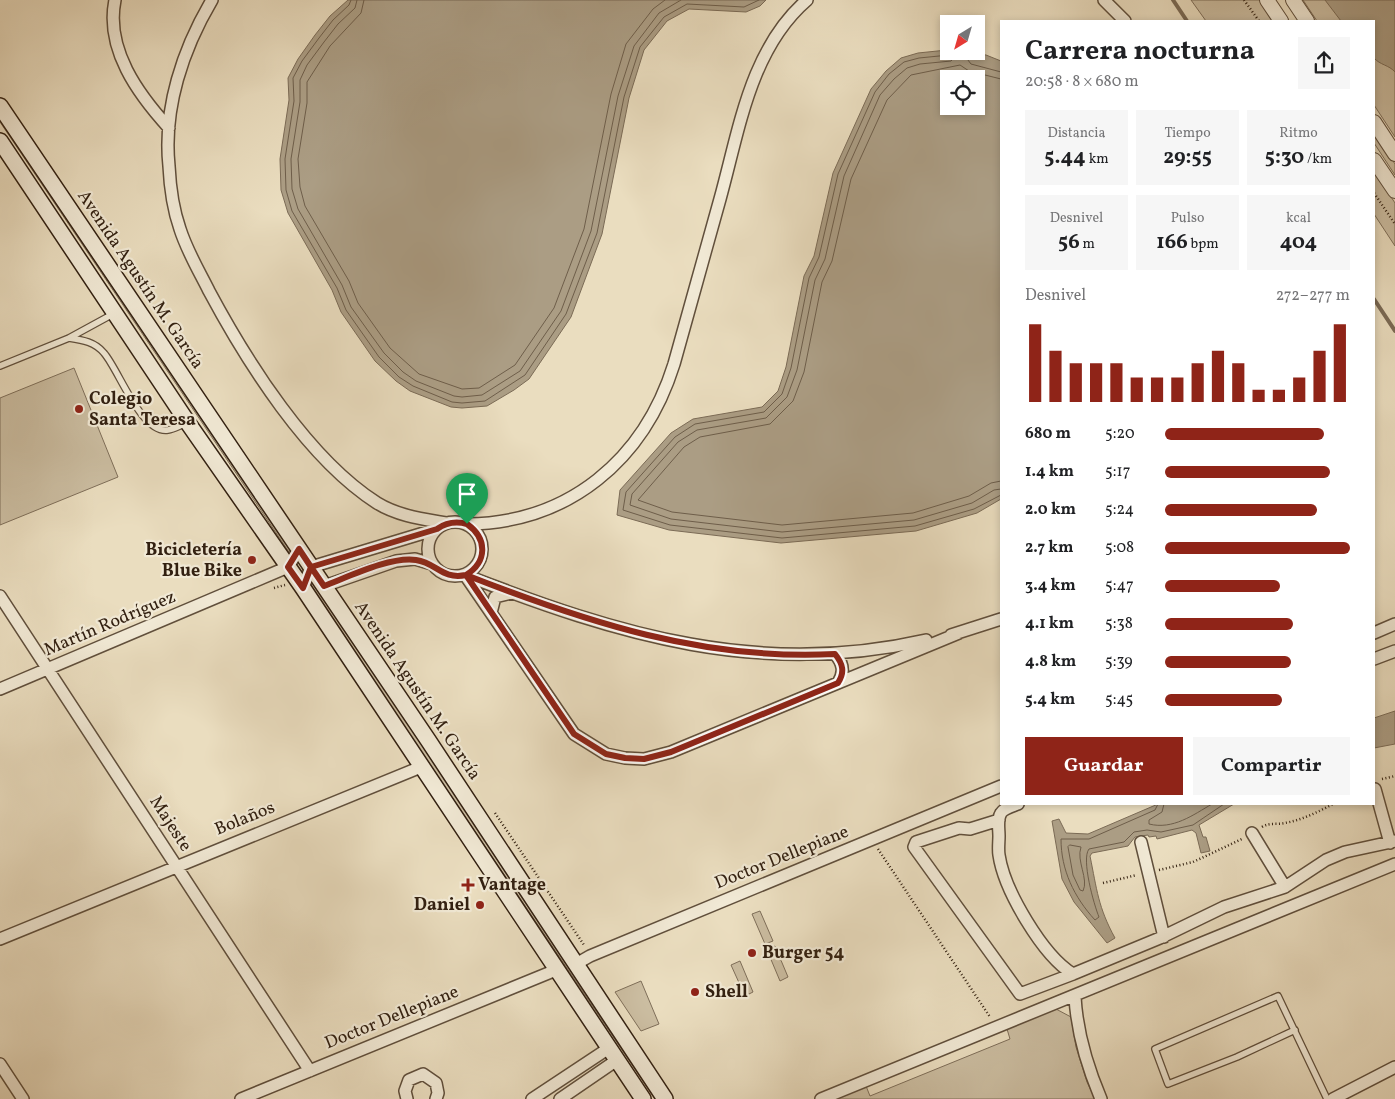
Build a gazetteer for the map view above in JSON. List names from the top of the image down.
{
  "streets": {
    "main road": ["Avenida Agustín M. García"],
    "street": [
      "Martín Rodríguez",
      "Bolaños",
      "Majeste",
      "Doctor Dellepiane"
    ]
  },
  "crossings": [
    ["Avenida Agustín M. García", "Doctor Dellepiane"],
    ["Martín Rodríguez", "Majeste"],
    ["Bolaños", "Majeste"],
    ["Majeste", "Doctor Dellepiane"]
  ],
  "places": {
    "other": [
      "Colegio Santa Teresa",
      "Bicicletería Blue Bike",
      "Daniel",
      "Burger 54",
      "Shell"
    ],
    "health": ["Vantage"]
  },
  "north": "bottom left",
  "page": {
    "heading": ["Carrera nocturna", "20:58 · 8 × 680 m"],
    "stats": [
      ["Distancia", "5.44 km"],
      ["Tiempo", "29:55"],
      ["Ritmo", "5:30 /km"],
      ["Desnivel", "56 m"],
      ["Pulso", "166 bpm"],
      ["kcal", "404"]
    ],
    "chart": ["Desnivel", "272–277 m"],
    "list": [
      {
        "name": "680 m",
        "note": "5:20"
      },
      {
        "name": "1.4 km",
        "note": "5:17"
      },
      {
        "name": "2.0 km",
        "note": "5:24"
      },
      {
        "name": "2.7 km",
        "note": "5:08"
      },
      {
        "name": "3.4 km",
        "note": "5:47"
      },
      {
        "name": "4.1 km",
        "note": "5:38"
      },
      {
        "name": "4.8 km",
        "note": "5:39"
      },
      {
        "name": "5.4 km",
        "note": "5:45"
      }
    ],
    "buttons": ["Guardar", "Compartir"]
  }
}
